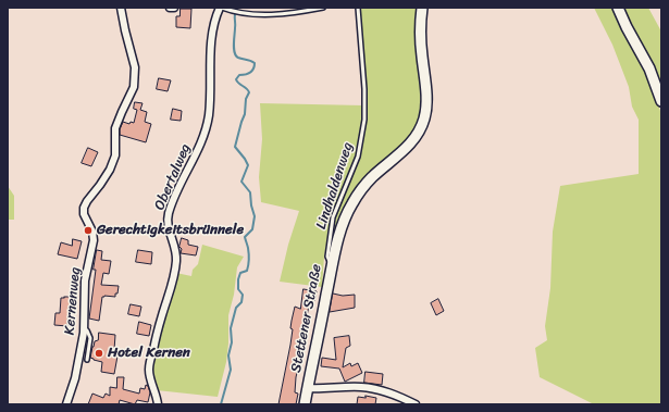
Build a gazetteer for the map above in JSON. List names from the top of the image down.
{
  "streets": {
    "main road": ["Stettener Straße"],
    "street": ["Obertalweg", "Kernenweg"],
    "lane": ["Lindhaldenweg"]
  },
  "crossings": [
    ["Lindhaldenweg", "Stettener Straße"]
  ],
  "places": ["Gerechtigkeitsbrünnele", "Hotel Kernen"]
}
